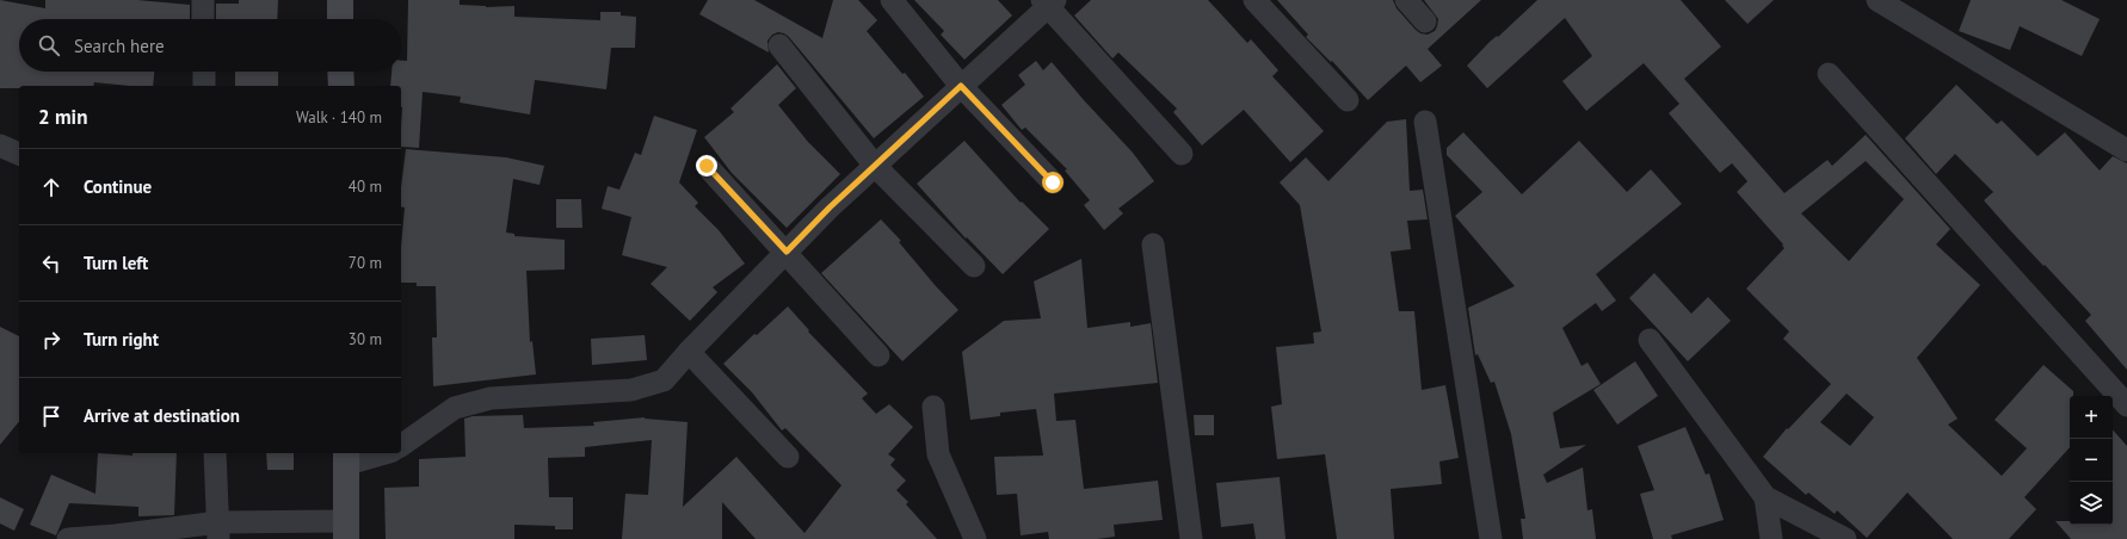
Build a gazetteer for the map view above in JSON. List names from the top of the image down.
{
  "page": {
    "search": "Search here",
    "heading": ["2 min", "Walk · 140 m"],
    "list": [
      ["Continue", "40 m"],
      ["Turn left", "70 m"],
      ["Turn right", "30 m"],
      "Arrive at destination"
    ],
    "map_buttons": ["+", "−"]
  }
}
